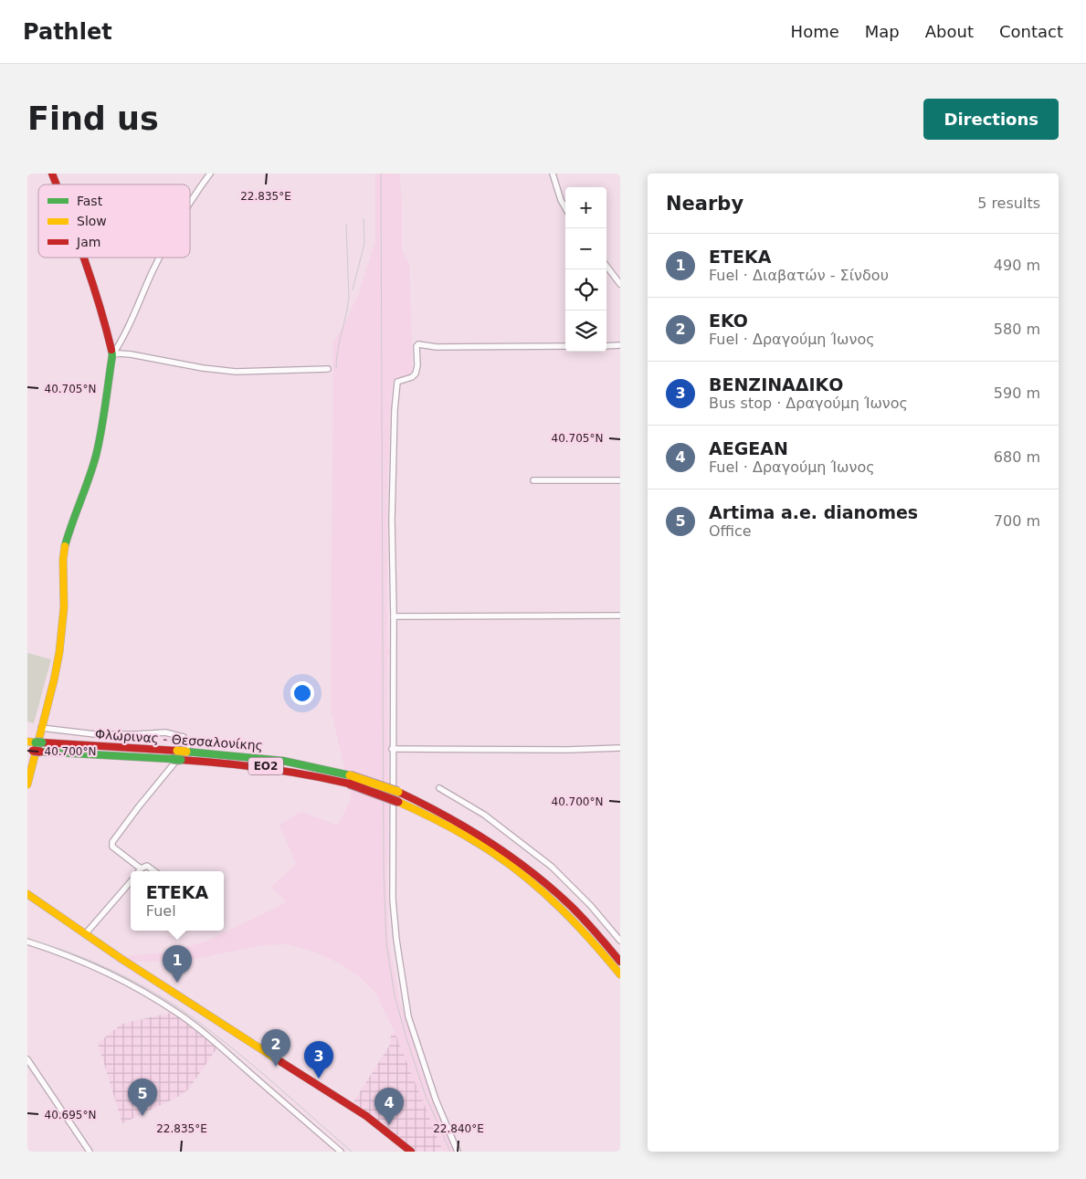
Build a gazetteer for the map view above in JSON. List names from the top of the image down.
{
  "streets": {
    "main road": ["Φλώρινας - Θεσσαλονίκης", "ΕΟ2"]
  },
  "legend": ["Fast", "Slow", "Jam"],
  "page": {
    "header": "Pathlet",
    "nav": [
      "Home",
      "Map",
      "About",
      "Contact"
    ],
    "buttons": "Directions",
    "title": "Find us",
    "heading": ["Nearby", "5 results"],
    "map_buttons": ["+", "−"],
    "list": [
      {
        "mark": "1",
        "name": "ΕΤΕΚΑ",
        "note": "Fuel · Διαβατών - Σίνδου",
        "value": "490 m"
      },
      {
        "mark": "2",
        "name": "EKO",
        "note": "Fuel · Δραγούμη Ίωνος",
        "value": "580 m"
      },
      {
        "mark": "3",
        "name": "ΒΕΝΖΙΝΑΔΙΚΟ",
        "note": "Bus stop · Δραγούμη Ίωνος",
        "value": "590 m"
      },
      {
        "mark": "4",
        "name": "AEGEAN",
        "note": "Fuel · Δραγούμη Ίωνος",
        "value": "680 m"
      },
      {
        "mark": "5",
        "name": "Artima a.e. dianomes",
        "note": "Office",
        "value": "700 m"
      }
    ],
    "popup": ["ΕΤΕΚΑ", "Fuel"],
    "pins": [
      "1",
      "2",
      "3",
      "5",
      "4"
    ]
  },
  "coordinates": [
    "22.835°E",
    "40.705°N",
    "40.700°N",
    "40.695°N",
    "22.840°E"
  ]
}
